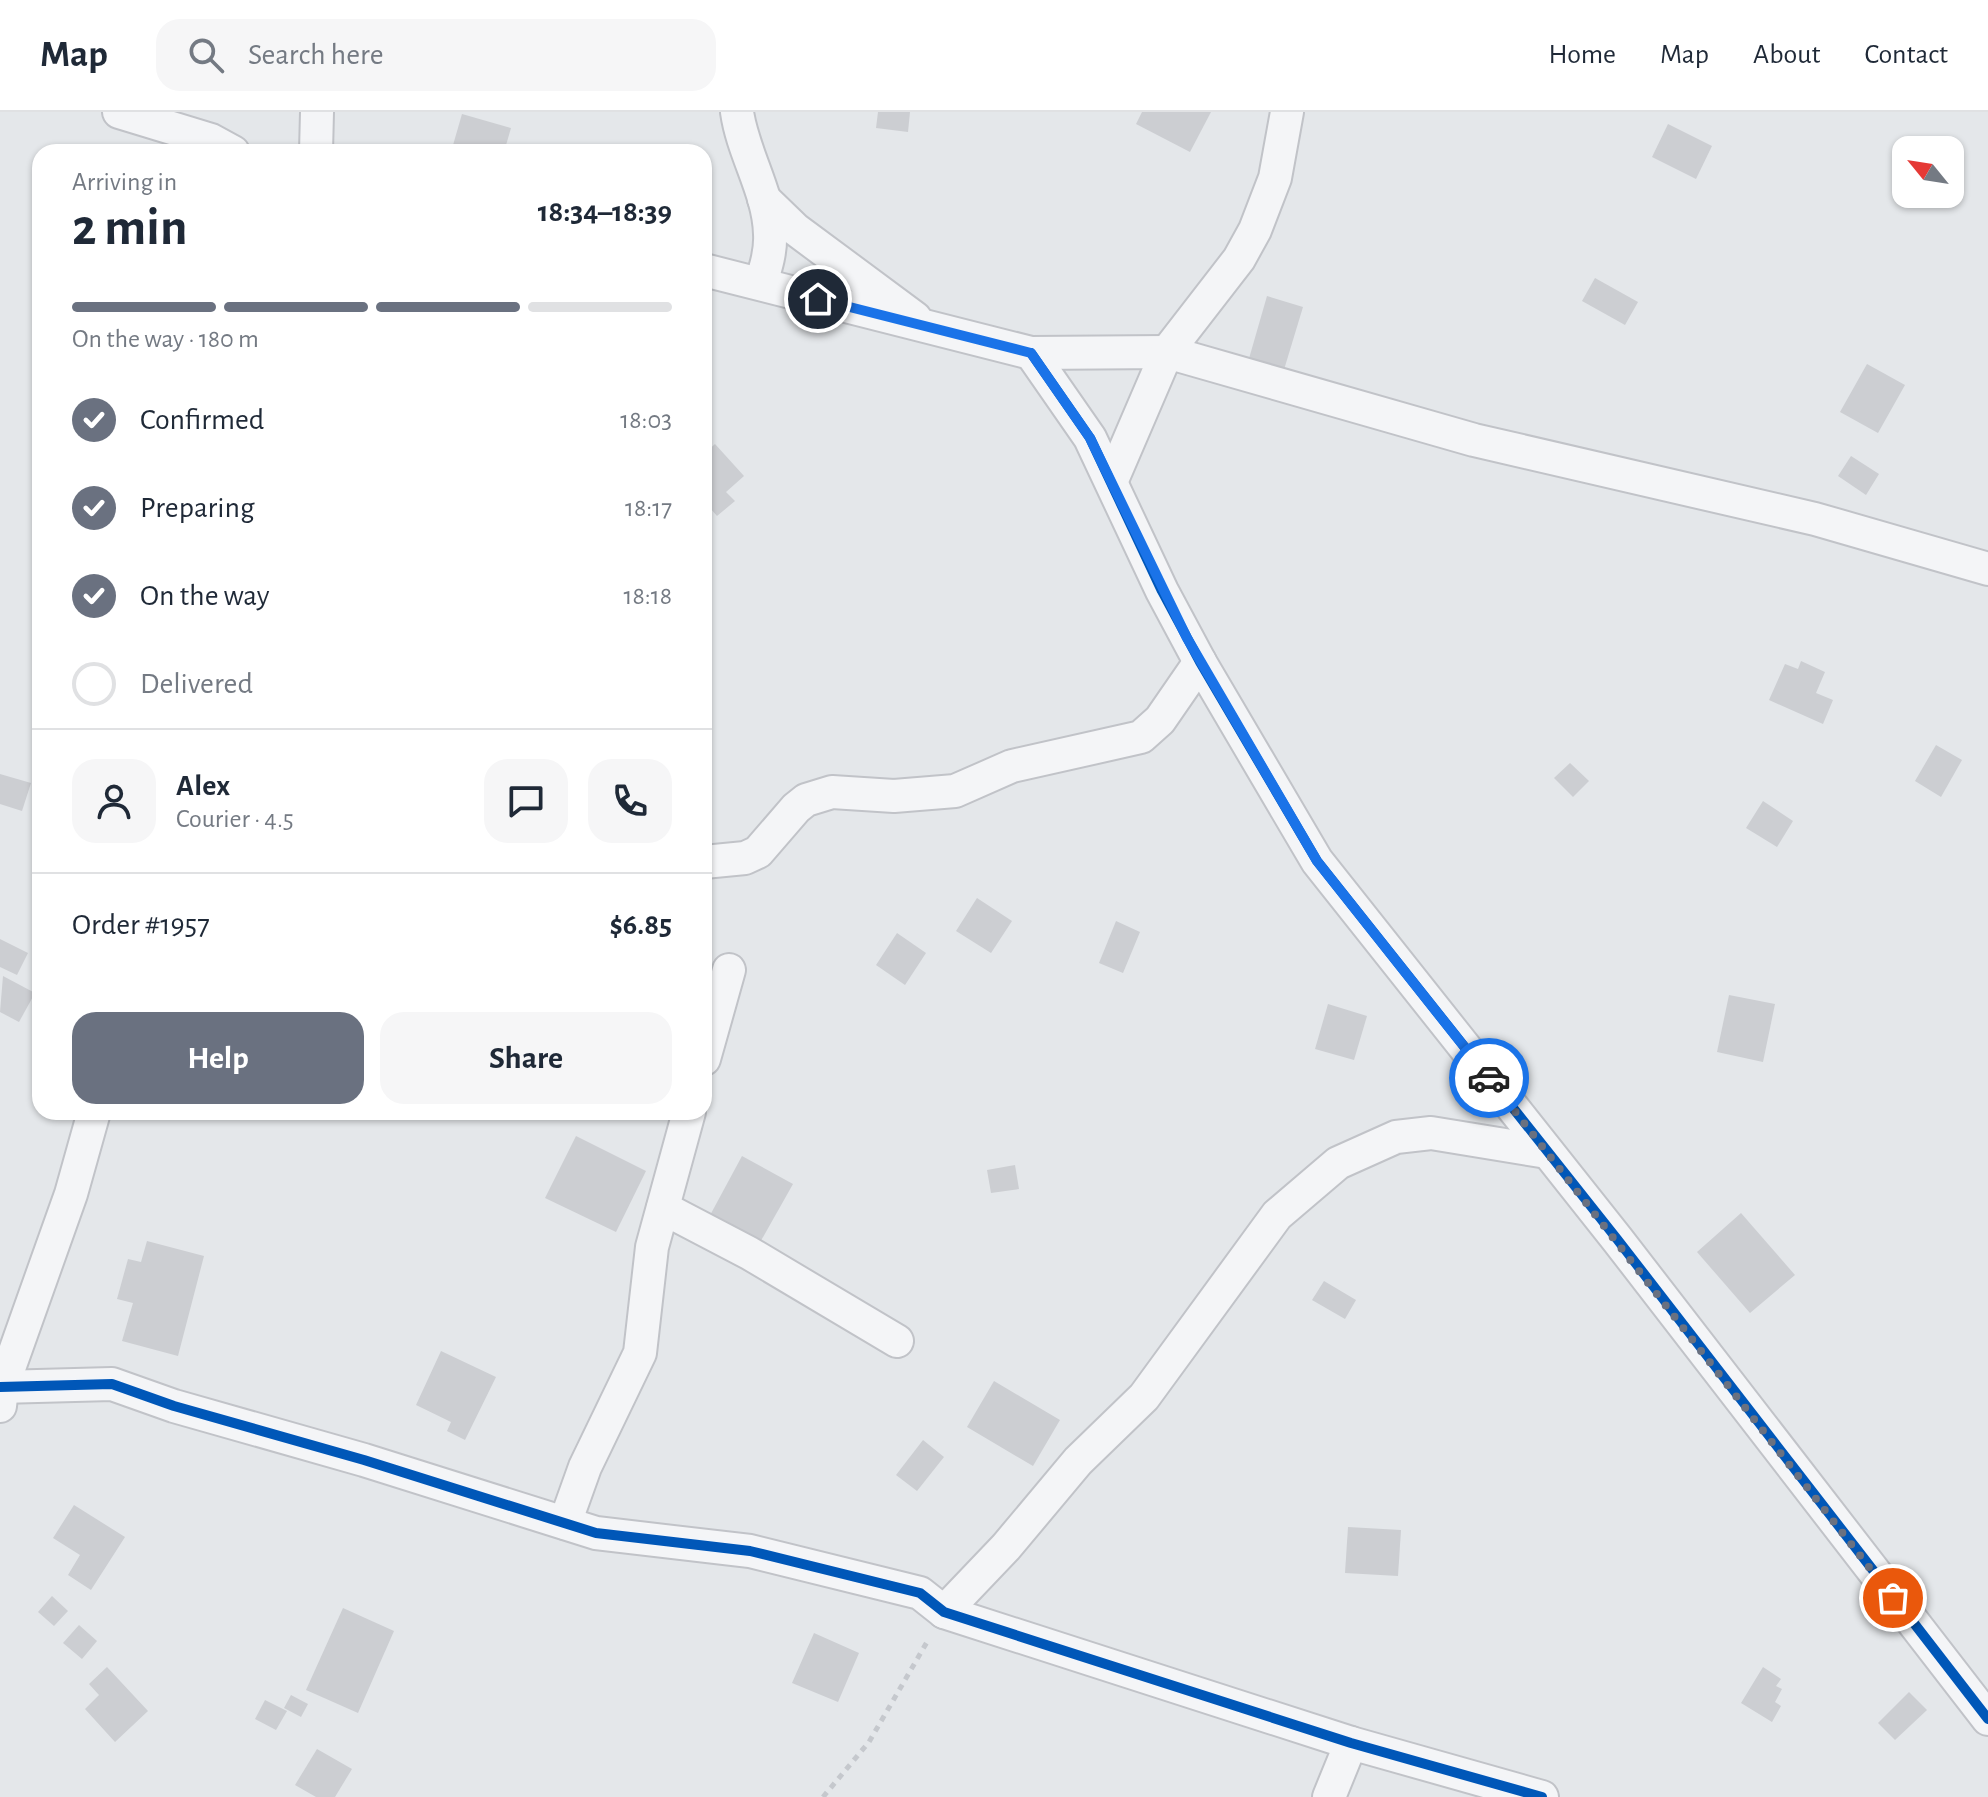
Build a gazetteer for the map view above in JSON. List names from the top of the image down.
{
  "north": "top left",
  "page": {
    "header": "Map",
    "search": "Search here",
    "nav": [
      "Home",
      "Map",
      "About",
      "Contact"
    ],
    "heading": ["2 min", "Arriving in", "18:34–18:39"],
    "panel": [
      "Alex",
      "Courier · 4.5",
      "Order #1957",
      "$6.85"
    ],
    "bar": "On the way · 180 m",
    "list": [
      ["Confirmed", "18:03"],
      ["Preparing", "18:17"],
      ["On the way", "18:18"],
      "Delivered"
    ],
    "buttons": ["Help", "Share"]
  }
}
